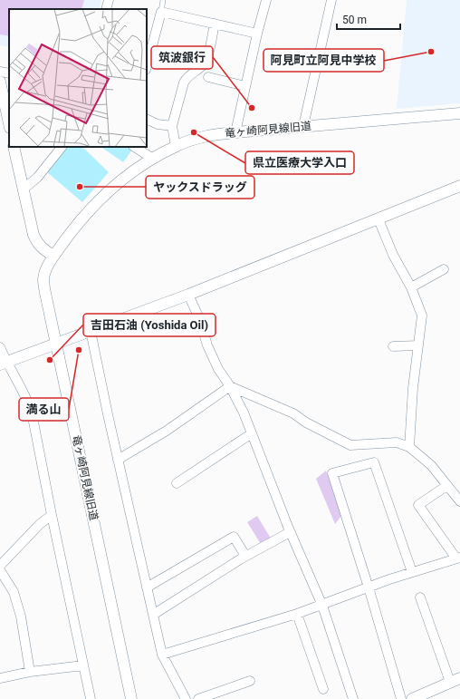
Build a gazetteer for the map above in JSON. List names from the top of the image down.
{
  "streets": {
    "street": ["竜ヶ崎阿見線旧道"]
  },
  "places": [
    "阿見町立阿見中学校",
    "筑波銀行",
    "県立医療大学入口",
    "ヤックスドラッグ",
    "満る山",
    "吉田石油 (Yoshida Oil)"
  ],
  "scale_bar": "50 m"
}
